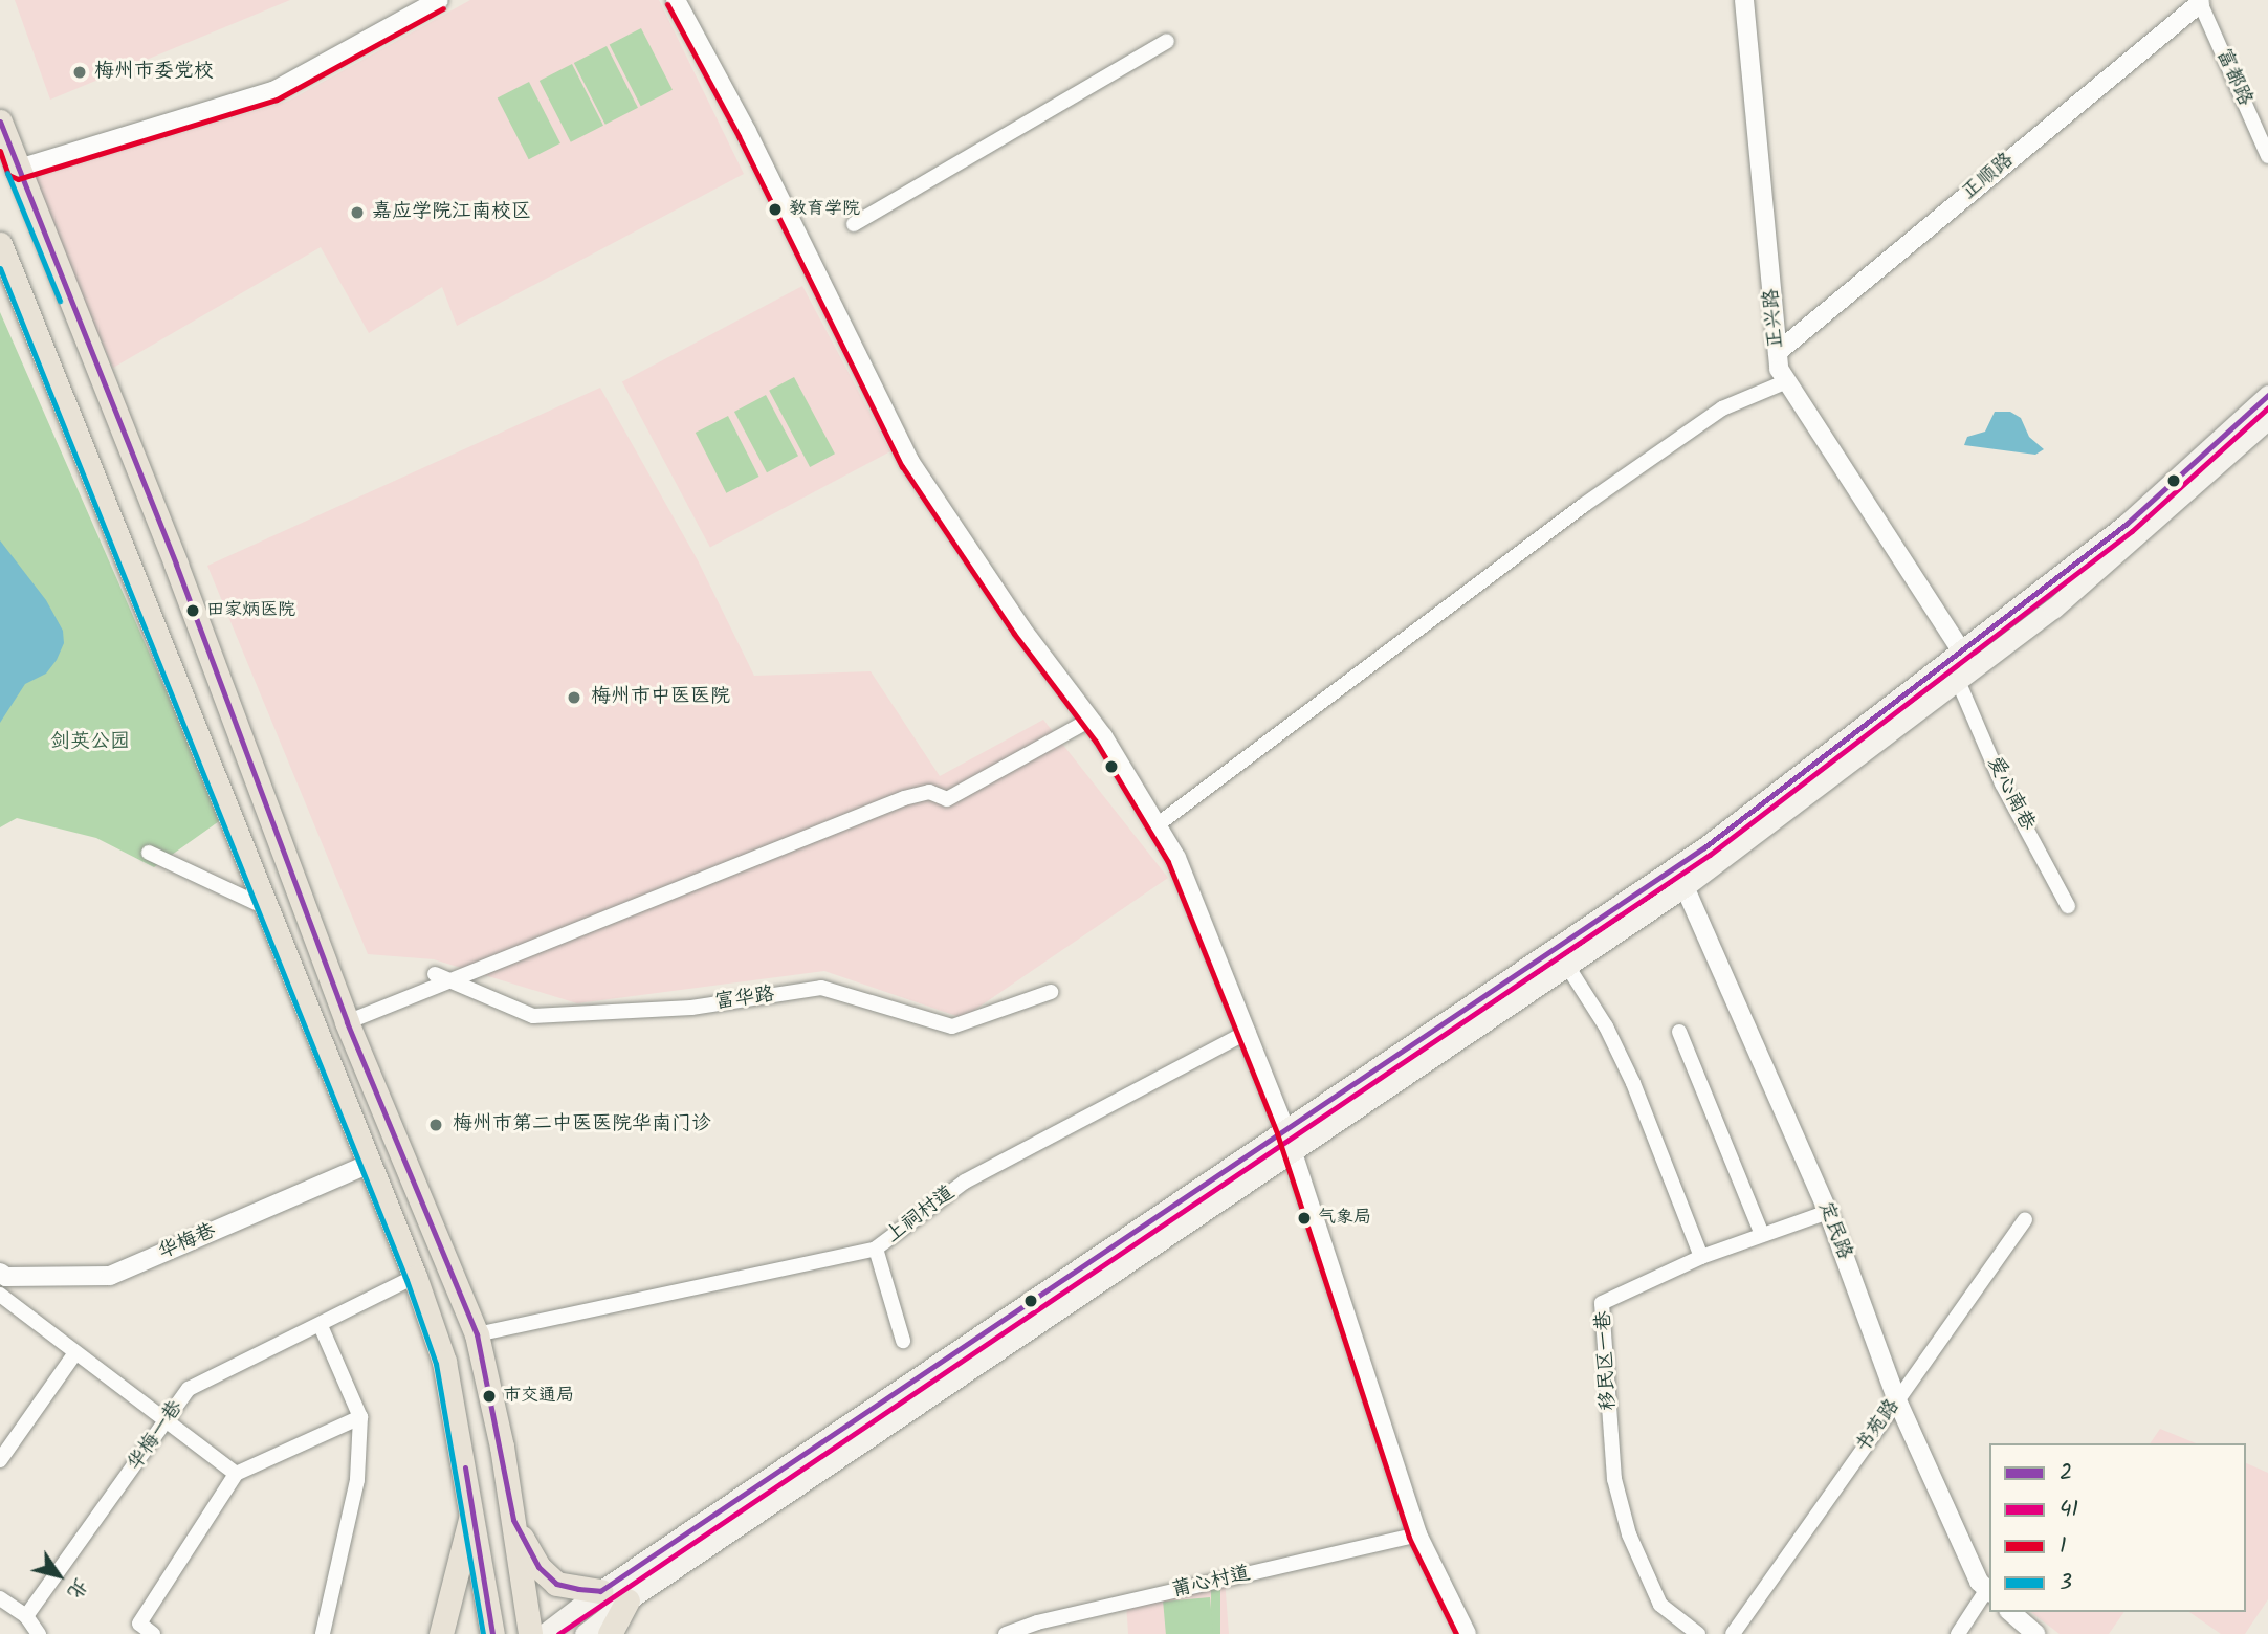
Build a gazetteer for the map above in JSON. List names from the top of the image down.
{
  "streets": {
    "street": [
      "富都路",
      "正顺路",
      "正兴路",
      "爱心南巷",
      "富华路",
      "上祠村道",
      "定民路",
      "华梅巷",
      "移民区一巷",
      "书苑路",
      "华梅一巷",
      "莆心村道"
    ]
  },
  "crossings": [
    ["富都路", "正顺路"],
    ["正顺路", "正兴路"],
    ["正兴路", "爱心南巷"],
    ["定民路", "移民区一巷"],
    ["定民路", "书苑路"]
  ],
  "parks": ["剑英公园"],
  "places": [
    "梅州市委党校",
    "教育学院",
    "嘉应学院江南校区",
    "田家炳医院",
    "梅州市中医医院",
    "梅州市第二中医医院华南门诊",
    "气象局",
    "市交通局"
  ],
  "lines": [
    "transit line 1",
    "transit line 2",
    "transit line 3",
    "transit line 41"
  ],
  "legend": [
    "2",
    "41",
    "1",
    "3"
  ],
  "north": "bottom right"
}
